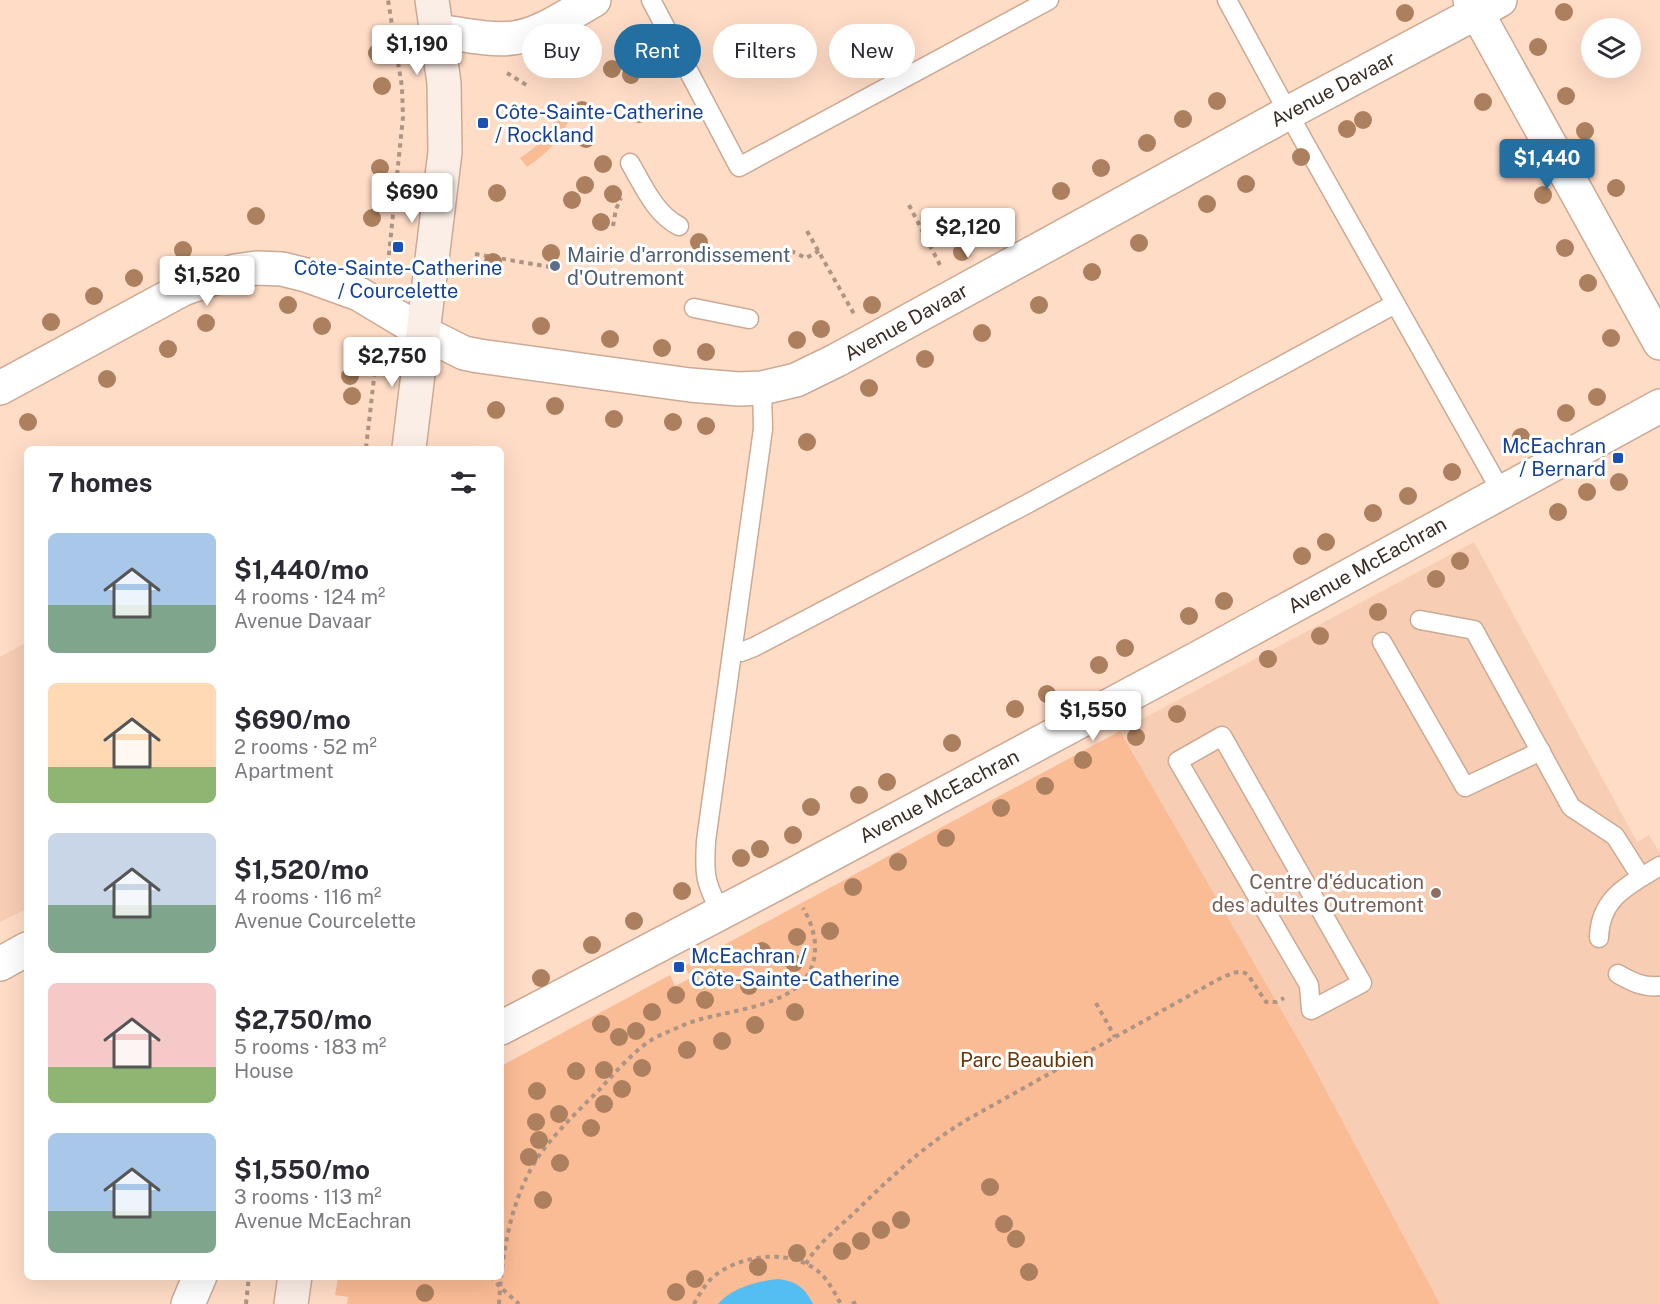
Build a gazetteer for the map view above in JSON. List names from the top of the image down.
{
  "streets": {
    "street": ["Avenue Davaar", "Avenue McEachran"]
  },
  "parks": ["Parc Beaubien"],
  "places": {
    "transit": [
      "Côte-Sainte-Catherine / Rockland",
      "Côte-Sainte-Catherine / Courcelette",
      "McEachran / Bernard",
      "McEachran / Côte-Sainte-Catherine"
    ],
    "other": ["Mairie d'arrondissement d'Outremont", "Centre d'éducation des adultes Outremont"]
  },
  "page": {
    "chip": [
      "Buy",
      "Rent",
      "Filters",
      "New"
    ],
    "price": [
      "$1,190",
      "$1,440",
      "$690",
      "$2,120",
      "$1,520",
      "$2,750",
      "$1,550"
    ],
    "heading": "7 homes",
    "list": [
      {
        "name": "$1,440/mo",
        "note": "4 rooms · 124 m² · Avenue Davaar"
      },
      {
        "name": "$690/mo",
        "note": "2 rooms · 52 m² · Apartment"
      },
      {
        "name": "$1,520/mo",
        "note": "4 rooms · 116 m² · Avenue Courcelette"
      },
      {
        "name": "$2,750/mo",
        "note": "5 rooms · 183 m² · House"
      },
      {
        "name": "$1,550/mo",
        "note": "3 rooms · 113 m² · Avenue McEachran"
      }
    ]
  }
}
